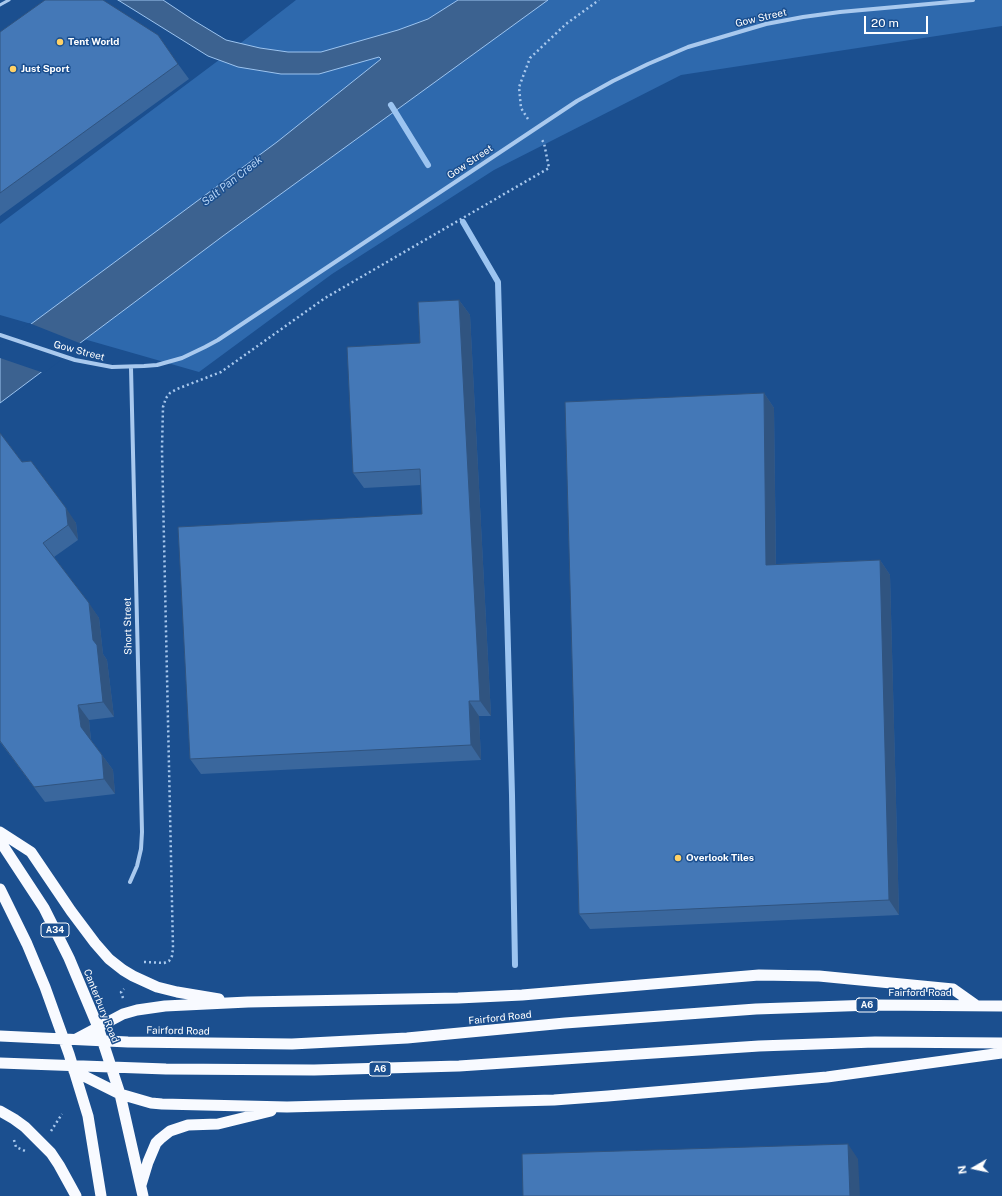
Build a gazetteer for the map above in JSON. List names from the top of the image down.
{
  "streets": {
    "highway": [
      "A34",
      "Fairford Road",
      "A6",
      "Canterbury Road"
    ],
    "street": ["Gow Street", "Short Street"]
  },
  "crossings": [
    ["Gow Street", "Short Street"]
  ],
  "water": ["Salt Pan Creek"],
  "places": ["Tent World", "Just Sport", "Overlook Tiles"],
  "scale_bar": "20 m",
  "north": "left"
}
